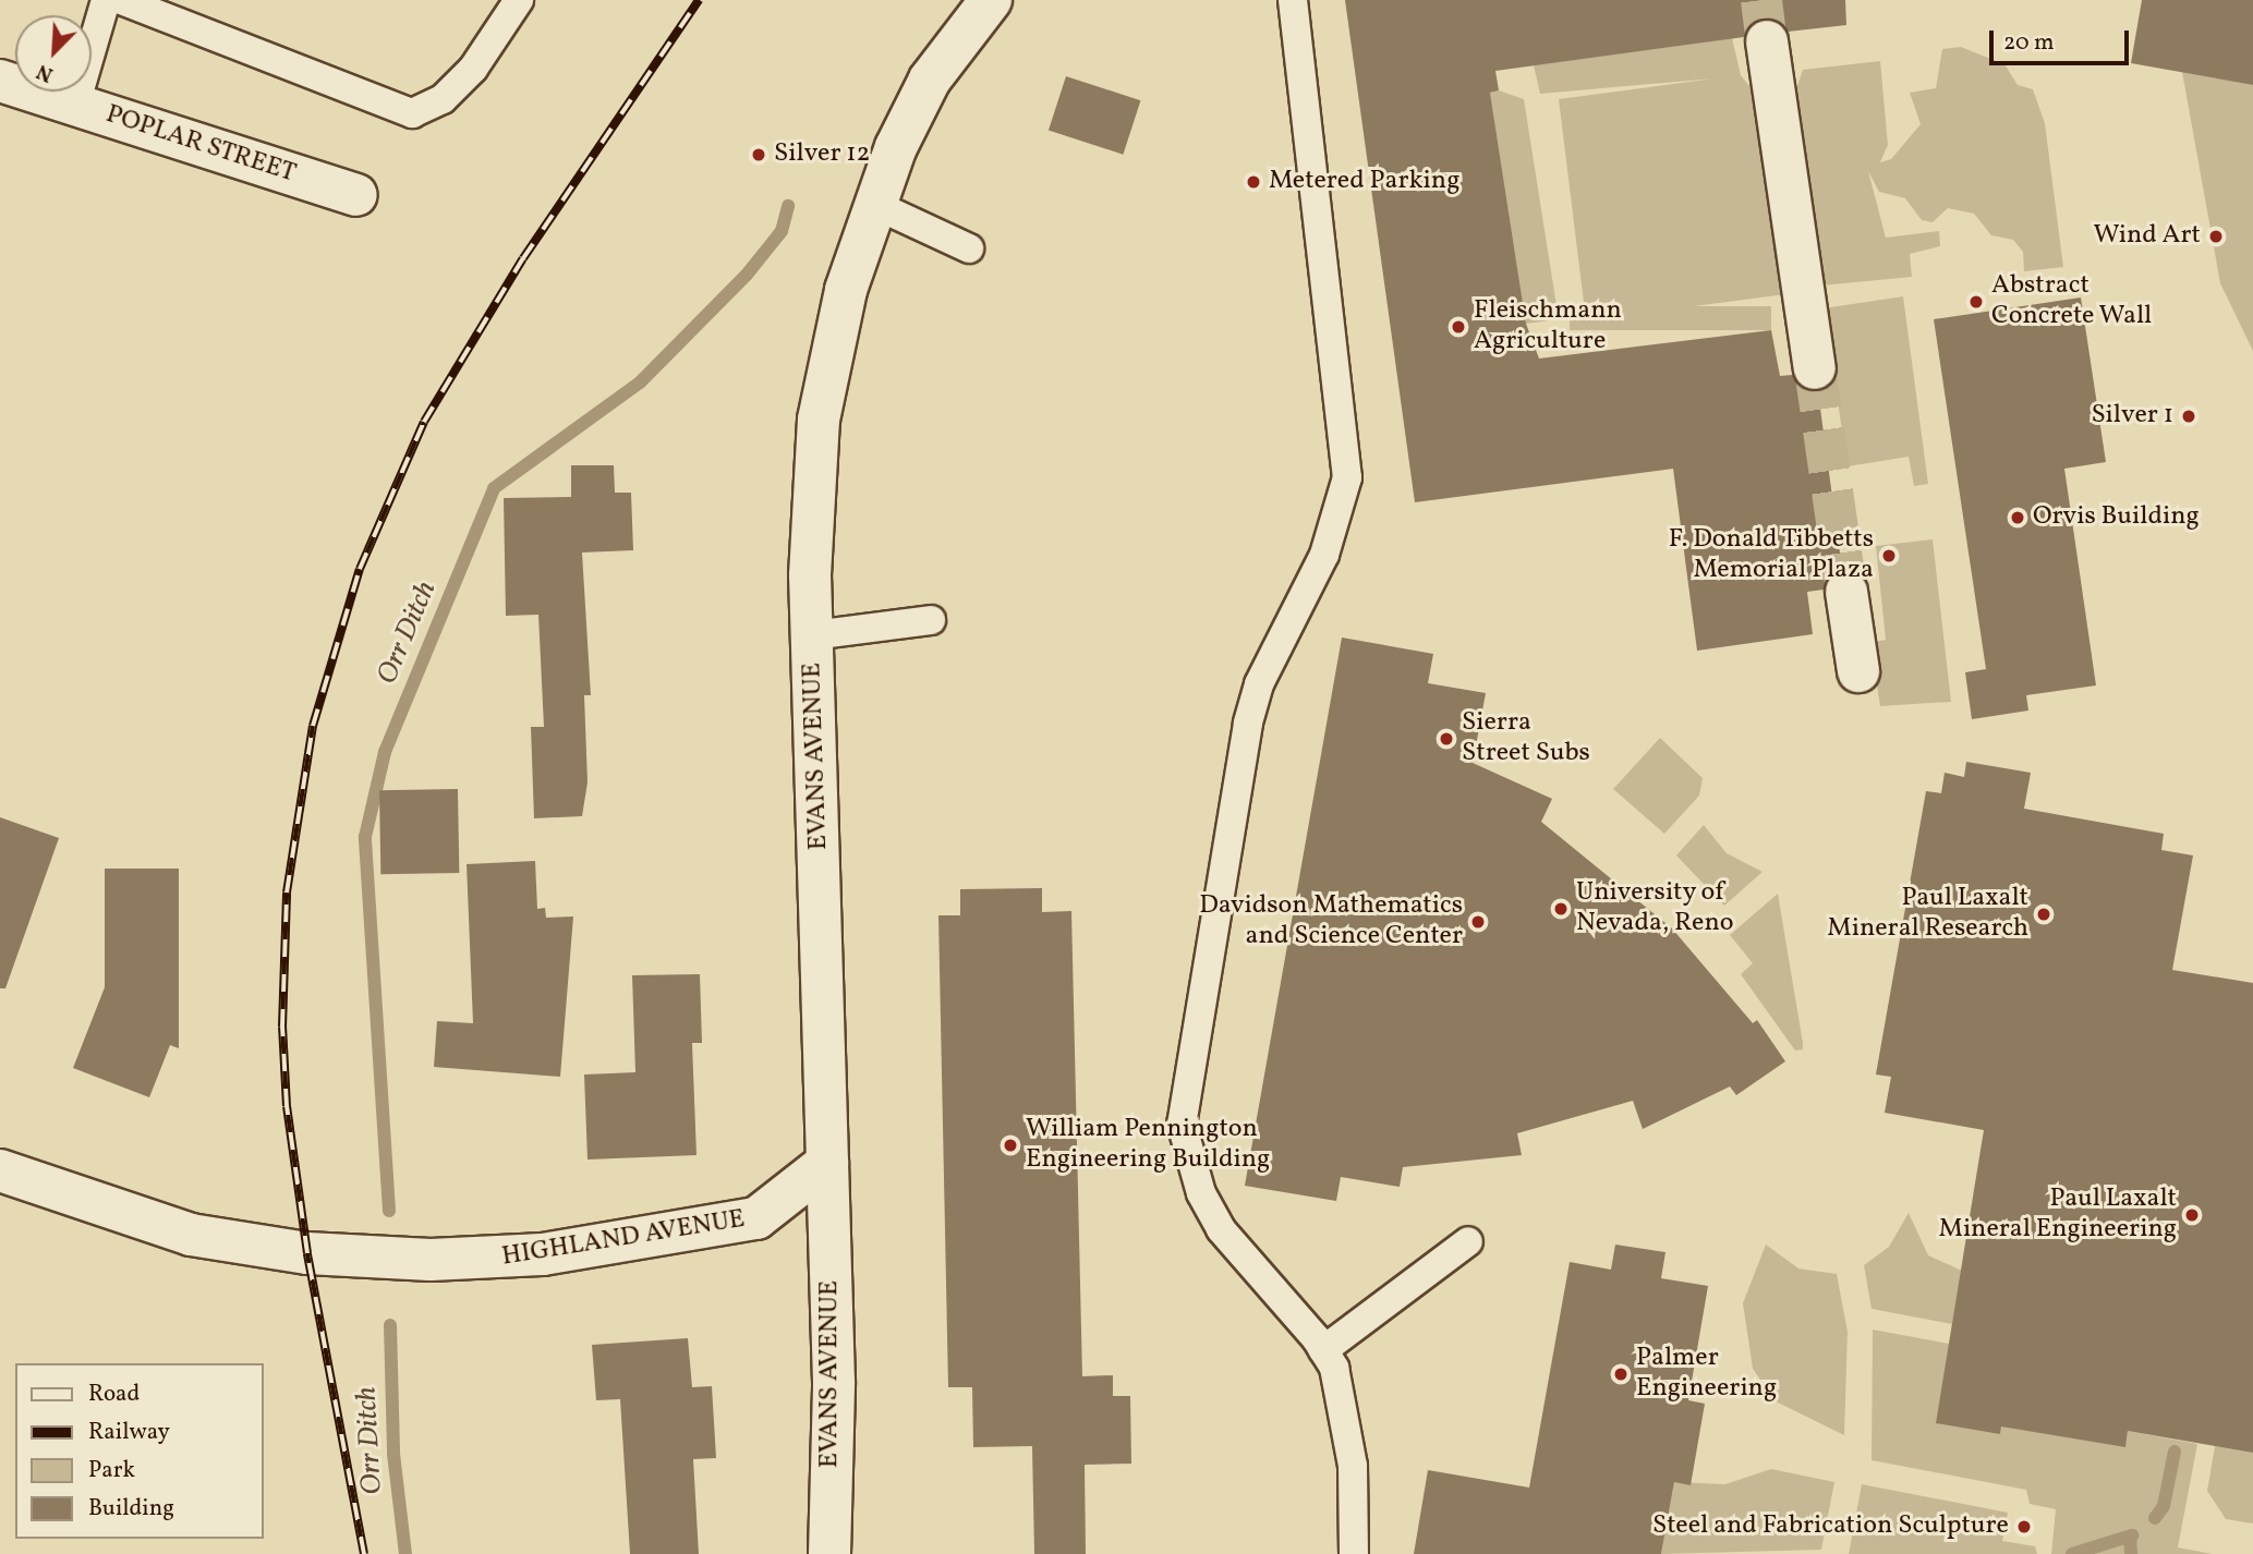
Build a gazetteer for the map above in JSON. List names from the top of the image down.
{
  "streets": {
    "street": ["POPLAR STREET", "EVANS AVENUE", "HIGHLAND AVENUE"]
  },
  "crossings": [
    ["EVANS AVENUE", "HIGHLAND AVENUE"]
  ],
  "water": ["Orr Ditch"],
  "places": [
    "Silver 12",
    "Metered Parking",
    "Wind Art",
    "Abstract Concrete Wall",
    "Fleischmann Agriculture",
    "Silver 1",
    "Orvis Building",
    "F. Donald Tibbetts Memorial Plaza",
    "Sierra Street Subs",
    "University of Nevada, Reno",
    "Paul Laxalt Mineral Research",
    "Davidson Mathematics and Science Center",
    "William Pennington Engineering Building",
    "Paul Laxalt Mineral Engineering",
    "Palmer Engineering",
    "Steel and Fabrication Sculpture"
  ],
  "legend": [
    "Road",
    "Railway",
    "Park",
    "Building"
  ],
  "scale_bar": "20 m",
  "north": "bottom left"
}
